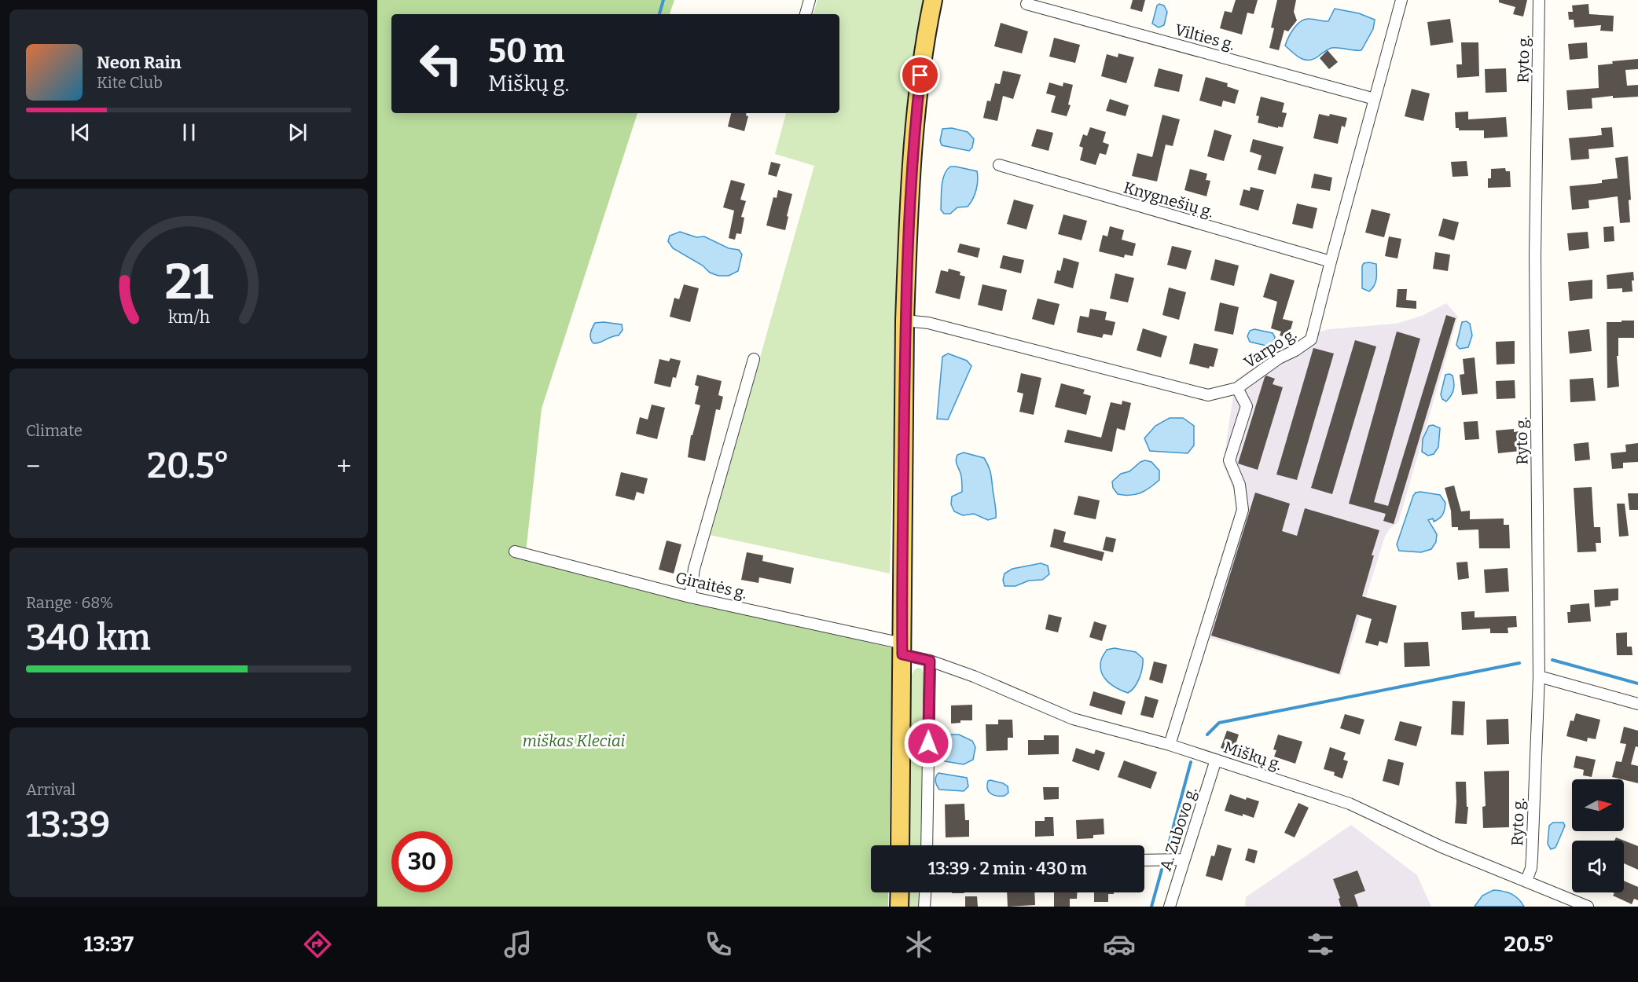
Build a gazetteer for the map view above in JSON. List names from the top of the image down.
{
  "streets": {
    "street": [
      "Vilties g.",
      "Ryto g.",
      "Knygnešių g.",
      "Varpo g.",
      "Giraitės g.",
      "Miškų g.",
      "A. Zubovo g."
    ]
  },
  "crossings": [
    ["Vilties g.", "Varpo g."],
    ["Ryto g.", "Miškų g."],
    ["Knygnešių g.", "Varpo g."],
    ["Giraitės g.", "Miškų g."],
    ["Miškų g.", "A. Zubovo g."]
  ],
  "parks": ["miškas Kleciai"],
  "north": "right",
  "page": {
    "turn": ["50 m", "Miškų g."],
    "song": ["Neon Rain", "Kite Club"],
    "tile": [
      "Climate",
      ["Range · 68%", "340 km"],
      ["Arrival", "13:39"]
    ],
    "heat": ["−", "20.5°", "+"],
    "limit": "30",
    "trip": "13:39 · 2 min · 430 m",
    "tabs": ["13:37", "20.5°"],
    "gauge": ["21", "km/h"]
  }
}
